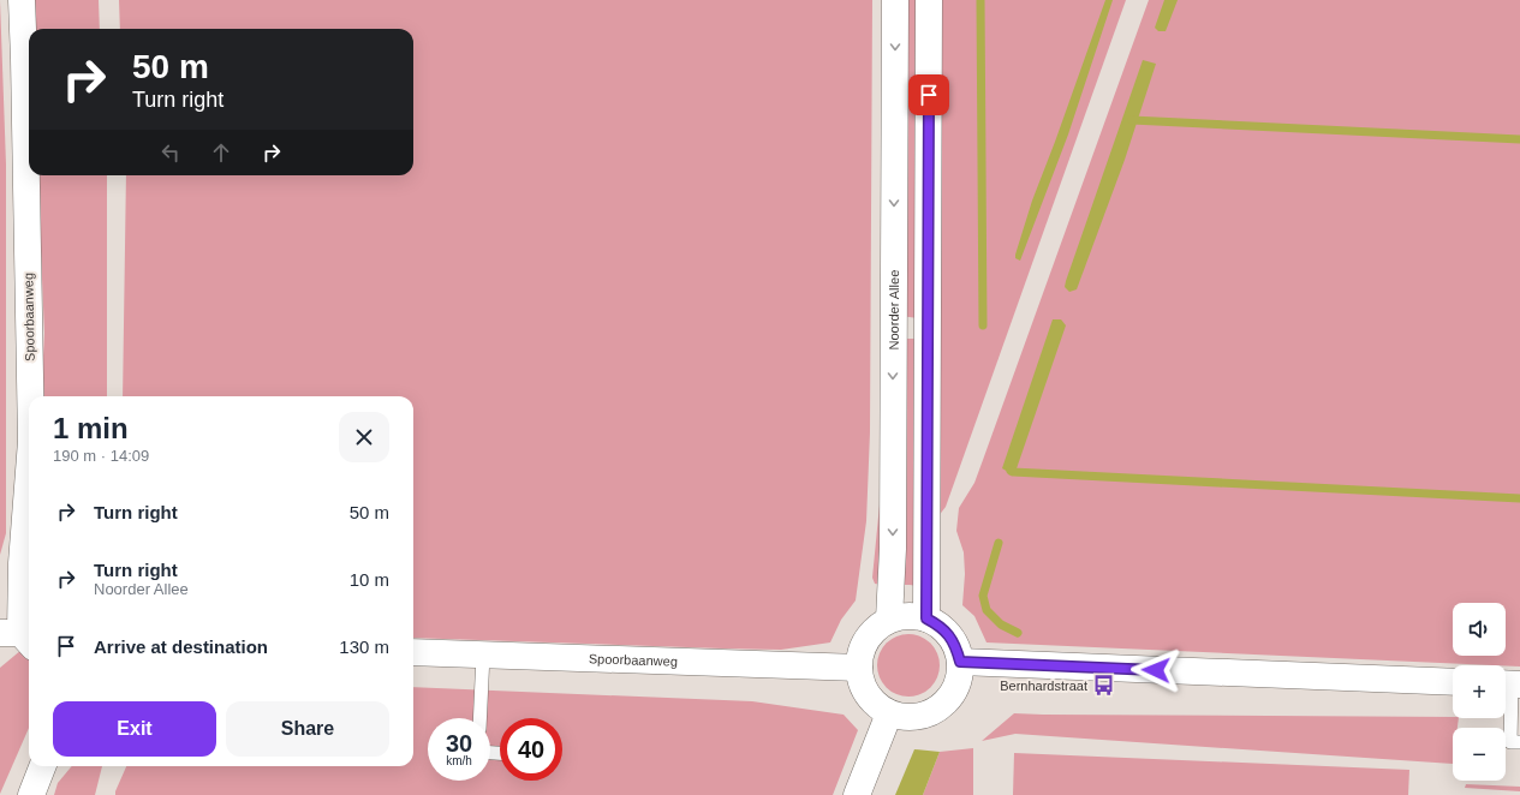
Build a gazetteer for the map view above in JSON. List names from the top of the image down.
{
  "streets": {
    "street": ["Noorder Allee", "Spoorbaanweg"]
  },
  "crossings": [
    ["Noorder Allee", "Spoorbaanweg"]
  ],
  "places": {
    "bus stop": ["Bernhardstraat"]
  },
  "page": {
    "turn": ["50 m", "Turn right"],
    "heading": ["1 min", "190 m · 14:09"],
    "list": [
      {
        "name": "Turn right",
        "value": "50 m"
      },
      {
        "name": "Turn right",
        "note": "Noorder Allee",
        "value": "10 m"
      },
      {
        "name": "Arrive at destination",
        "value": "130 m"
      }
    ],
    "map_buttons": ["+", "−"],
    "buttons": ["Exit", "Share"],
    "speed": "30 km/h",
    "limit": "40"
  }
}
